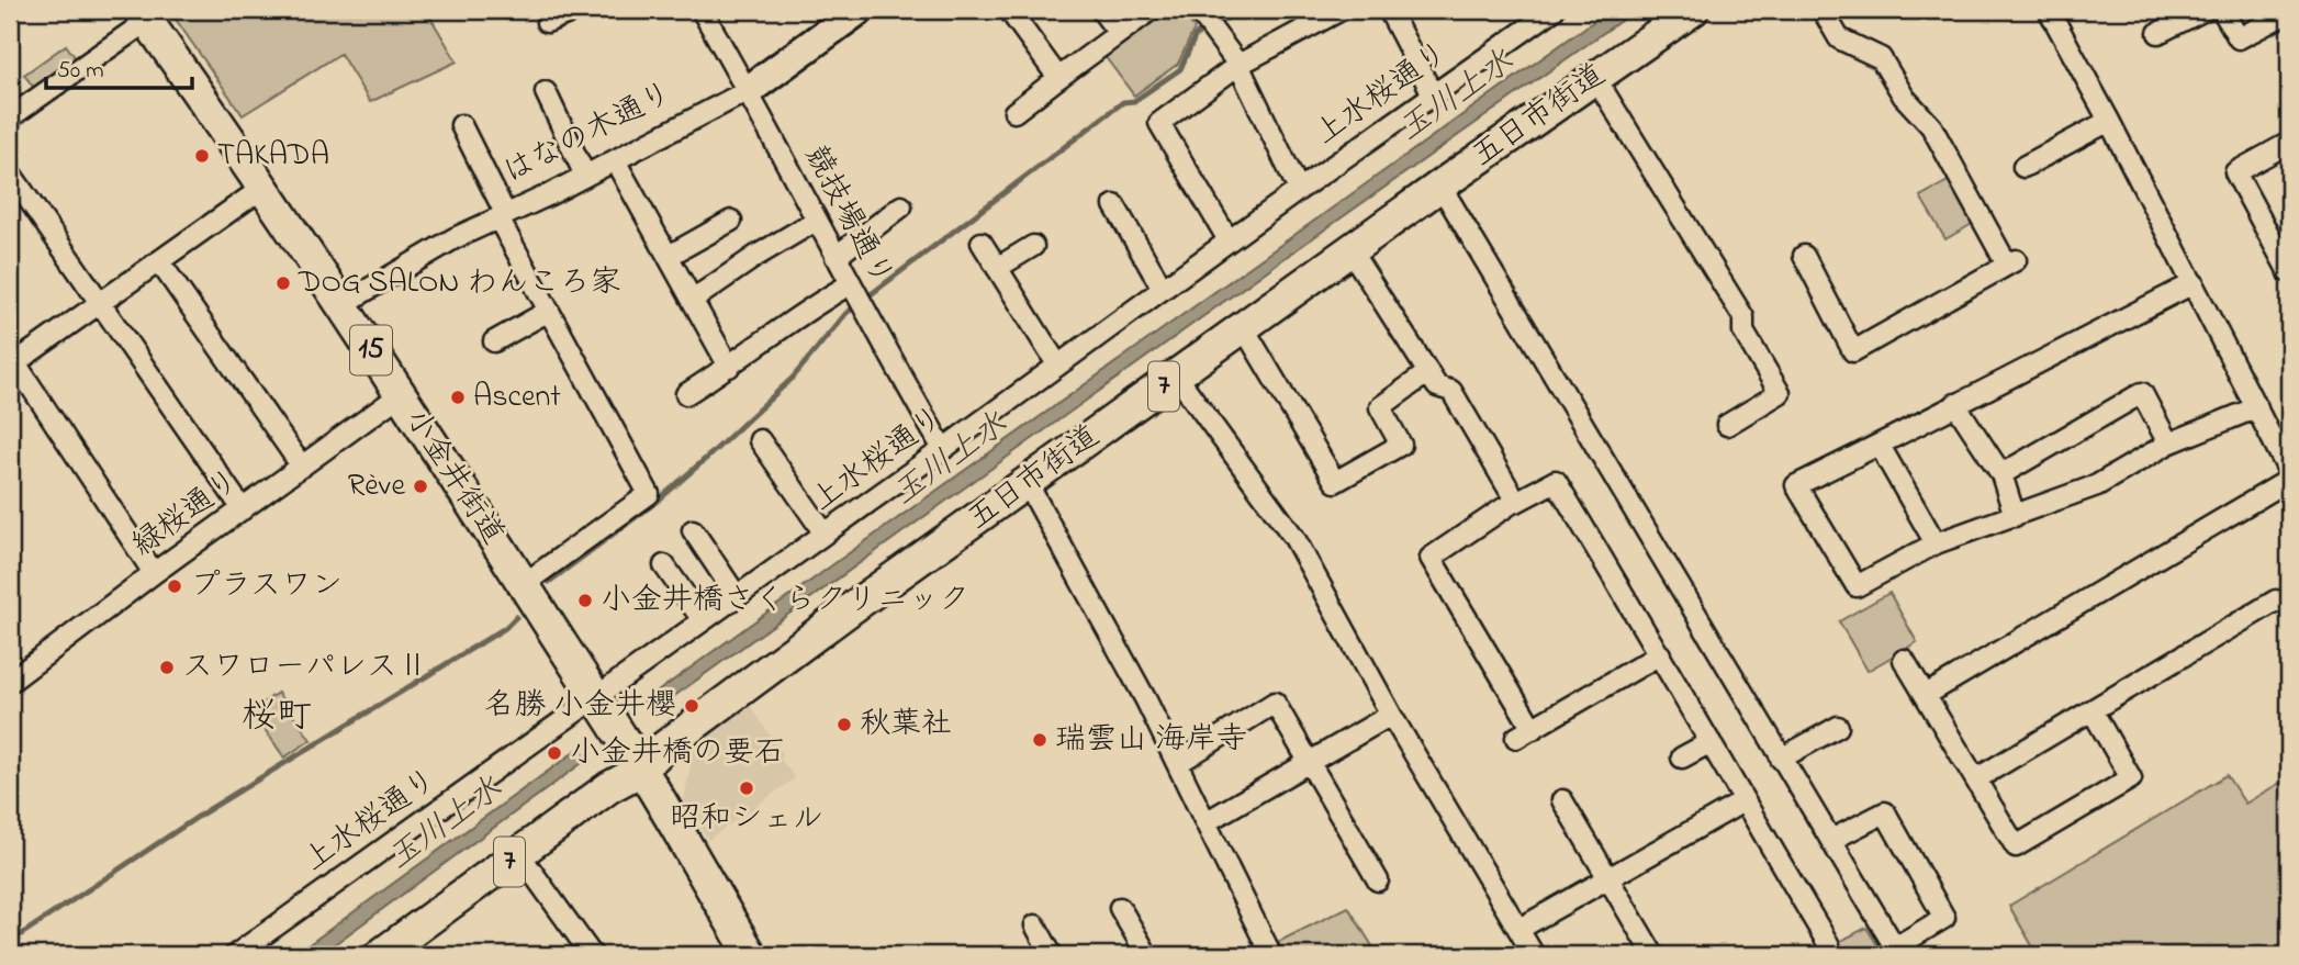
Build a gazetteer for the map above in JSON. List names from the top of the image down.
{
  "streets": {
    "main road": [
      "五日市街道",
      "15",
      "7",
      "小金井街道"
    ],
    "street": [
      "上水桜通り",
      "はなの木通り",
      "競技場通り",
      "緑桜通り"
    ]
  },
  "crossings": [
    ["上水桜通り", "競技場通り"],
    ["上水桜通り", "小金井街道"],
    ["五日市街道", "小金井街道"],
    ["はなの木通り", "競技場通り"],
    ["はなの木通り", "小金井街道"],
    ["小金井街道", "緑桜通り"]
  ],
  "districts": ["桜町"],
  "water": ["玉川上水"],
  "places": [
    "TAKADA",
    "DOG SALON わんころ家",
    "Ascent",
    "Rève",
    "プラスワン",
    "小金井橋さくらクリニック",
    "スワローパレスⅡ",
    "名勝 小金井櫻",
    "秋葉社",
    "瑞雲山 海岸寺",
    "小金井橋の要石",
    "昭和シェル"
  ],
  "scale_bar": "50 m"
}
